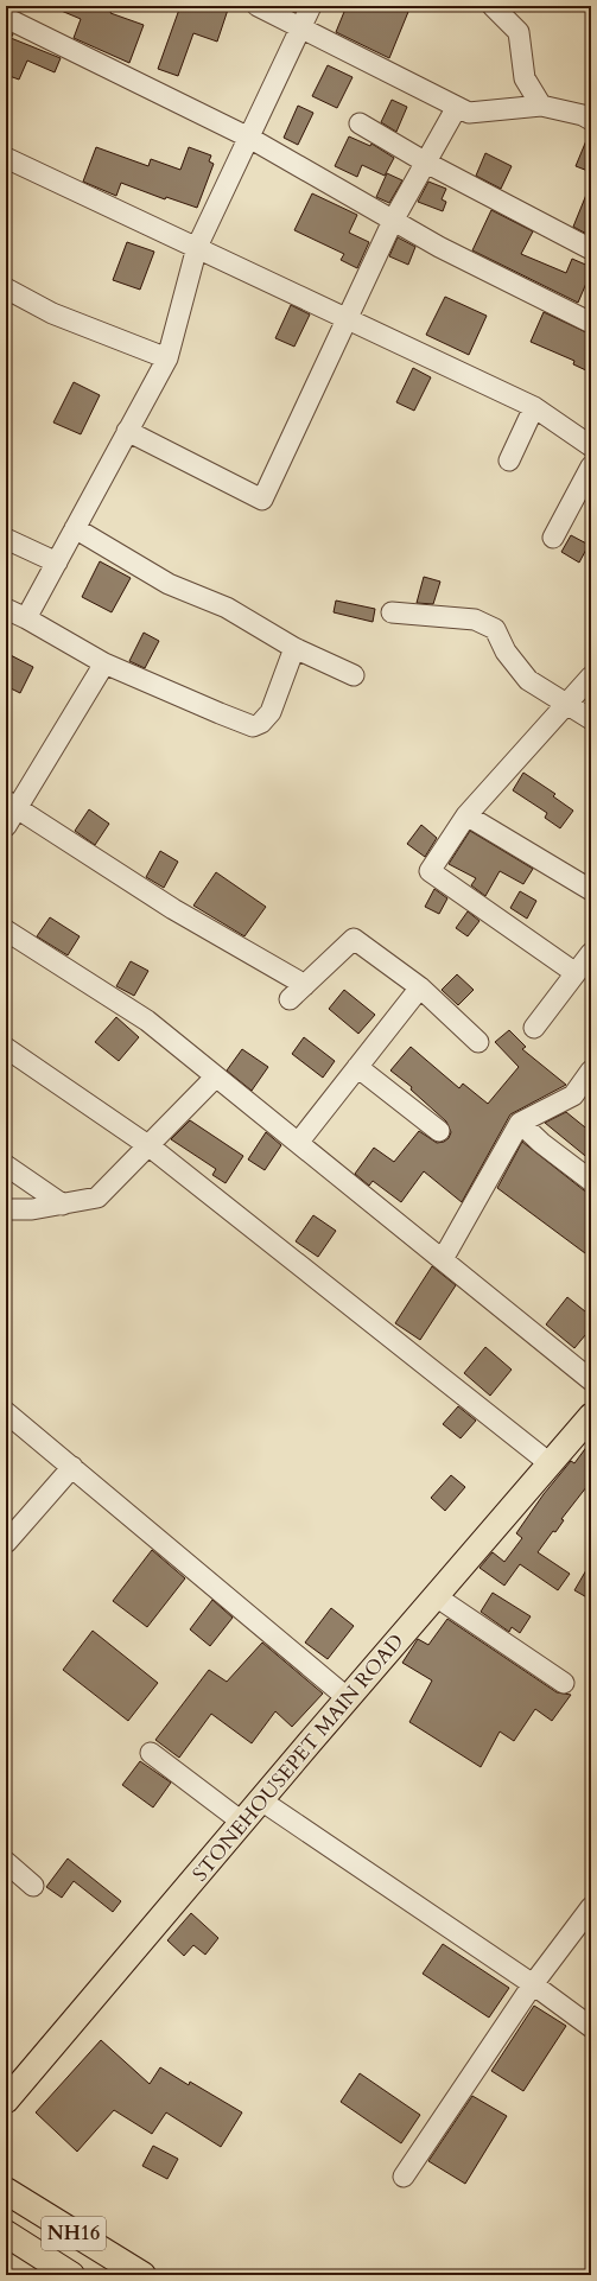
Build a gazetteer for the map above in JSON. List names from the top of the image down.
{
  "streets": {
    "highway": ["NH16"],
    "main road": ["STONEHOUSEPET MAIN ROAD"]
  }
}
